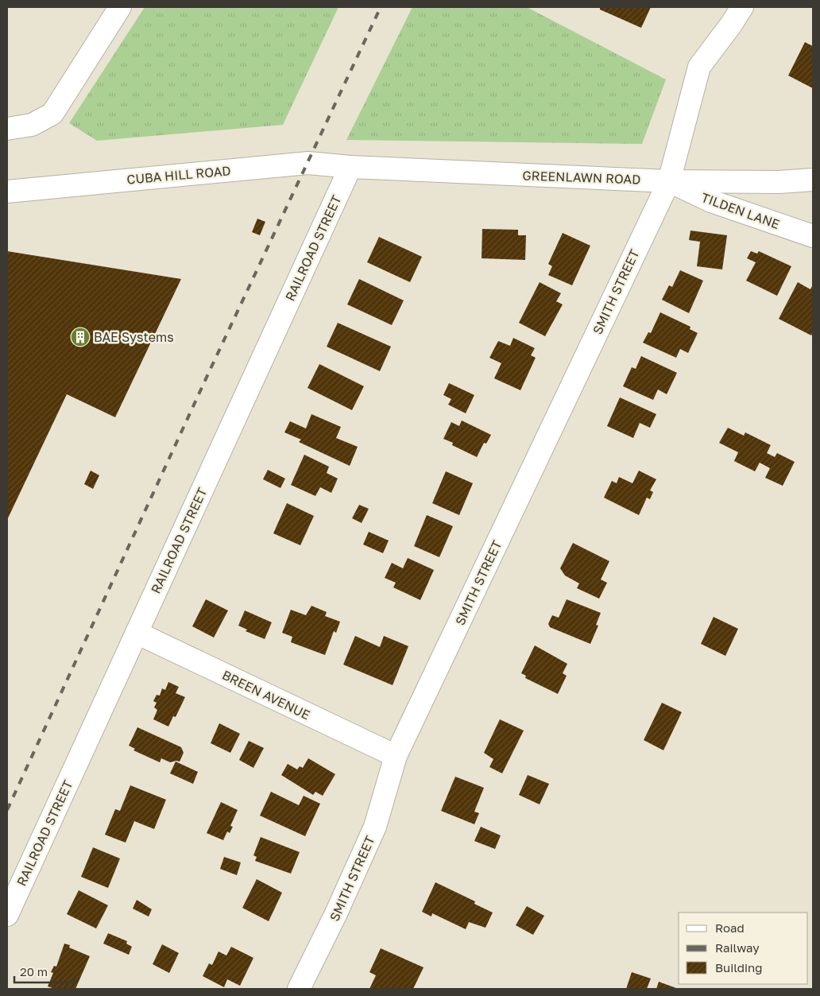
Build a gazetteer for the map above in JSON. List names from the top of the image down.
{
  "streets": {
    "street": [
      "CUBA HILL ROAD",
      "GREENLAWN ROAD",
      "TILDEN LANE",
      "RAILROAD STREET",
      "SMITH STREET",
      "BREEN AVENUE"
    ]
  },
  "crossings": [
    ["CUBA HILL ROAD", "GREENLAWN ROAD"],
    ["CUBA HILL ROAD", "RAILROAD STREET"],
    ["GREENLAWN ROAD", "TILDEN LANE"],
    ["GREENLAWN ROAD", "RAILROAD STREET"],
    ["GREENLAWN ROAD", "SMITH STREET"],
    ["TILDEN LANE", "SMITH STREET"],
    ["RAILROAD STREET", "BREEN AVENUE"],
    ["SMITH STREET", "BREEN AVENUE"]
  ],
  "places": {
    "building": ["BAE Systems"]
  },
  "legend": ["Road", "Railway", "Building"],
  "scale_bar": "20 m"
}
